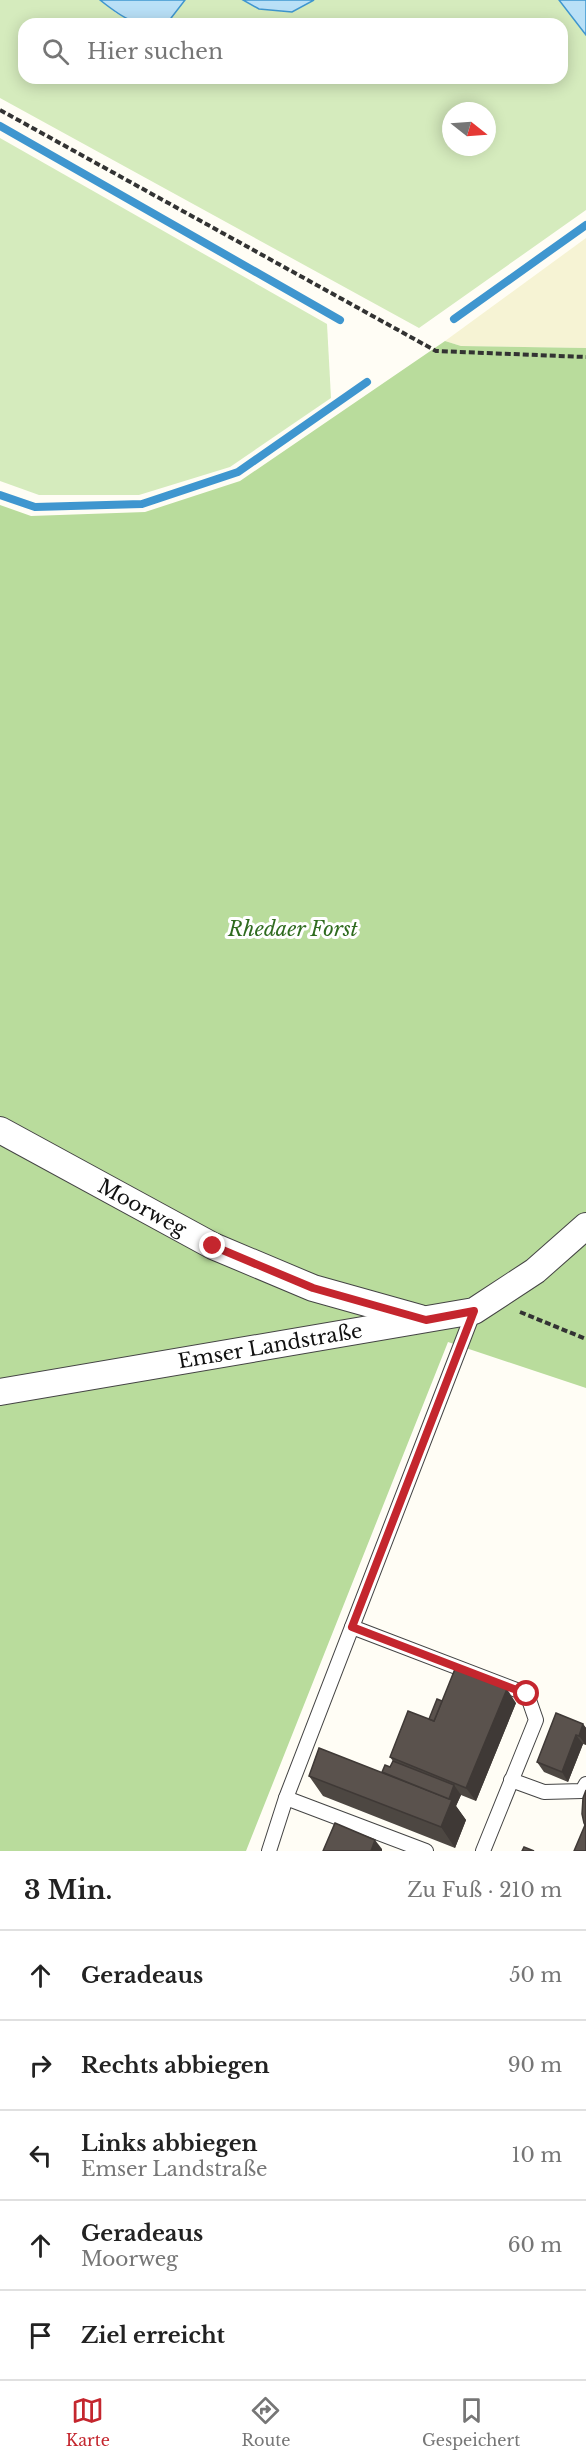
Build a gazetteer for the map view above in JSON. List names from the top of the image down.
{
  "streets": {
    "street": ["Moorweg", "Emser Landstraße"]
  },
  "crossings": [
    ["Moorweg", "Emser Landstraße"]
  ],
  "parks": ["Rhedaer Forst"],
  "north": "right",
  "page": {
    "search": "Hier suchen",
    "heading": ["3 Min.", "Zu Fuß · 210 m"],
    "list": [
      ["Geradeaus", "50 m"],
      ["Rechts abbiegen", "90 m"],
      ["Links abbiegen", "Emser Landstraße", "10 m"],
      ["Geradeaus", "Moorweg", "60 m"],
      "Ziel erreicht"
    ],
    "nav": ["Karte", "Route", "Gespeichert"]
  }
}
